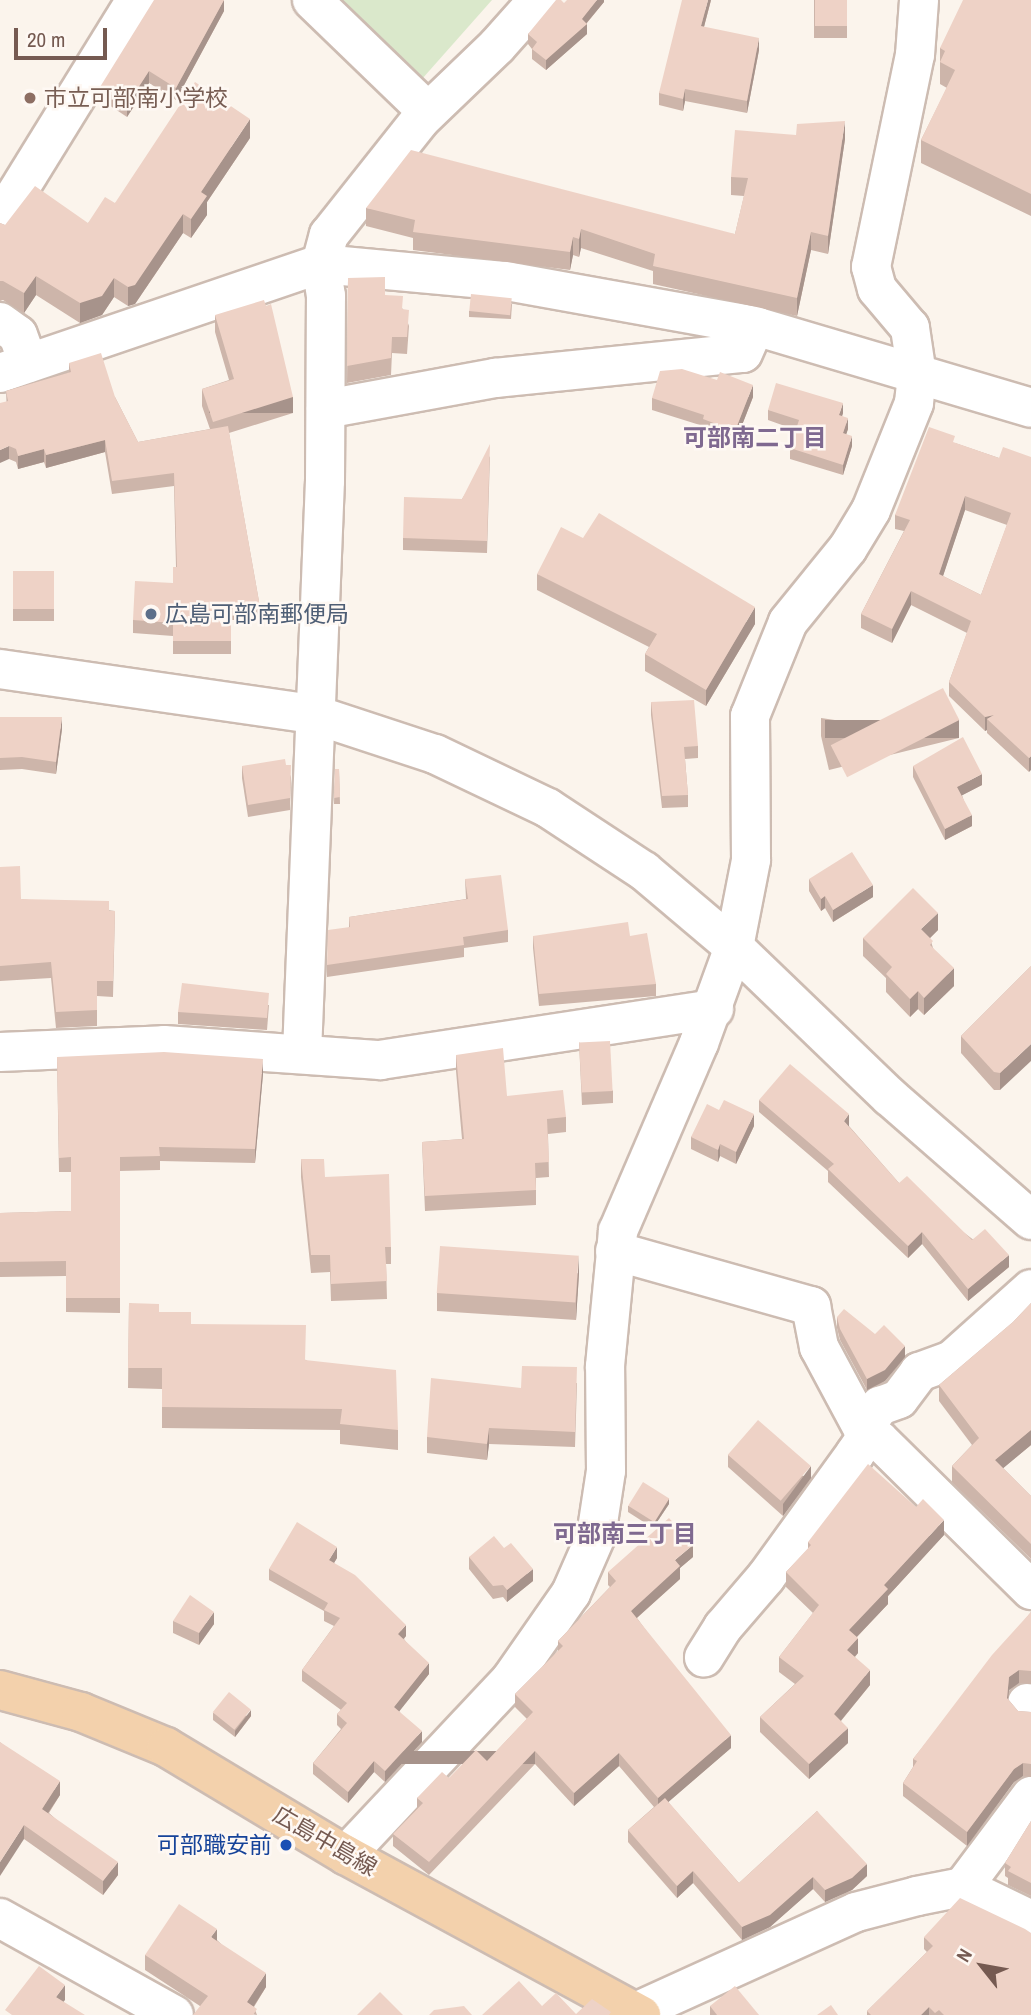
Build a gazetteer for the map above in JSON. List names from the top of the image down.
{
  "streets": {
    "main road": ["広島中島線"]
  },
  "districts": ["可部南二丁目", "可部南三丁目"],
  "places": ["市立可部南小学校", "広島可部南郵便局", "可部職安前"],
  "scale_bar": "20 m",
  "north": "top left"
}
